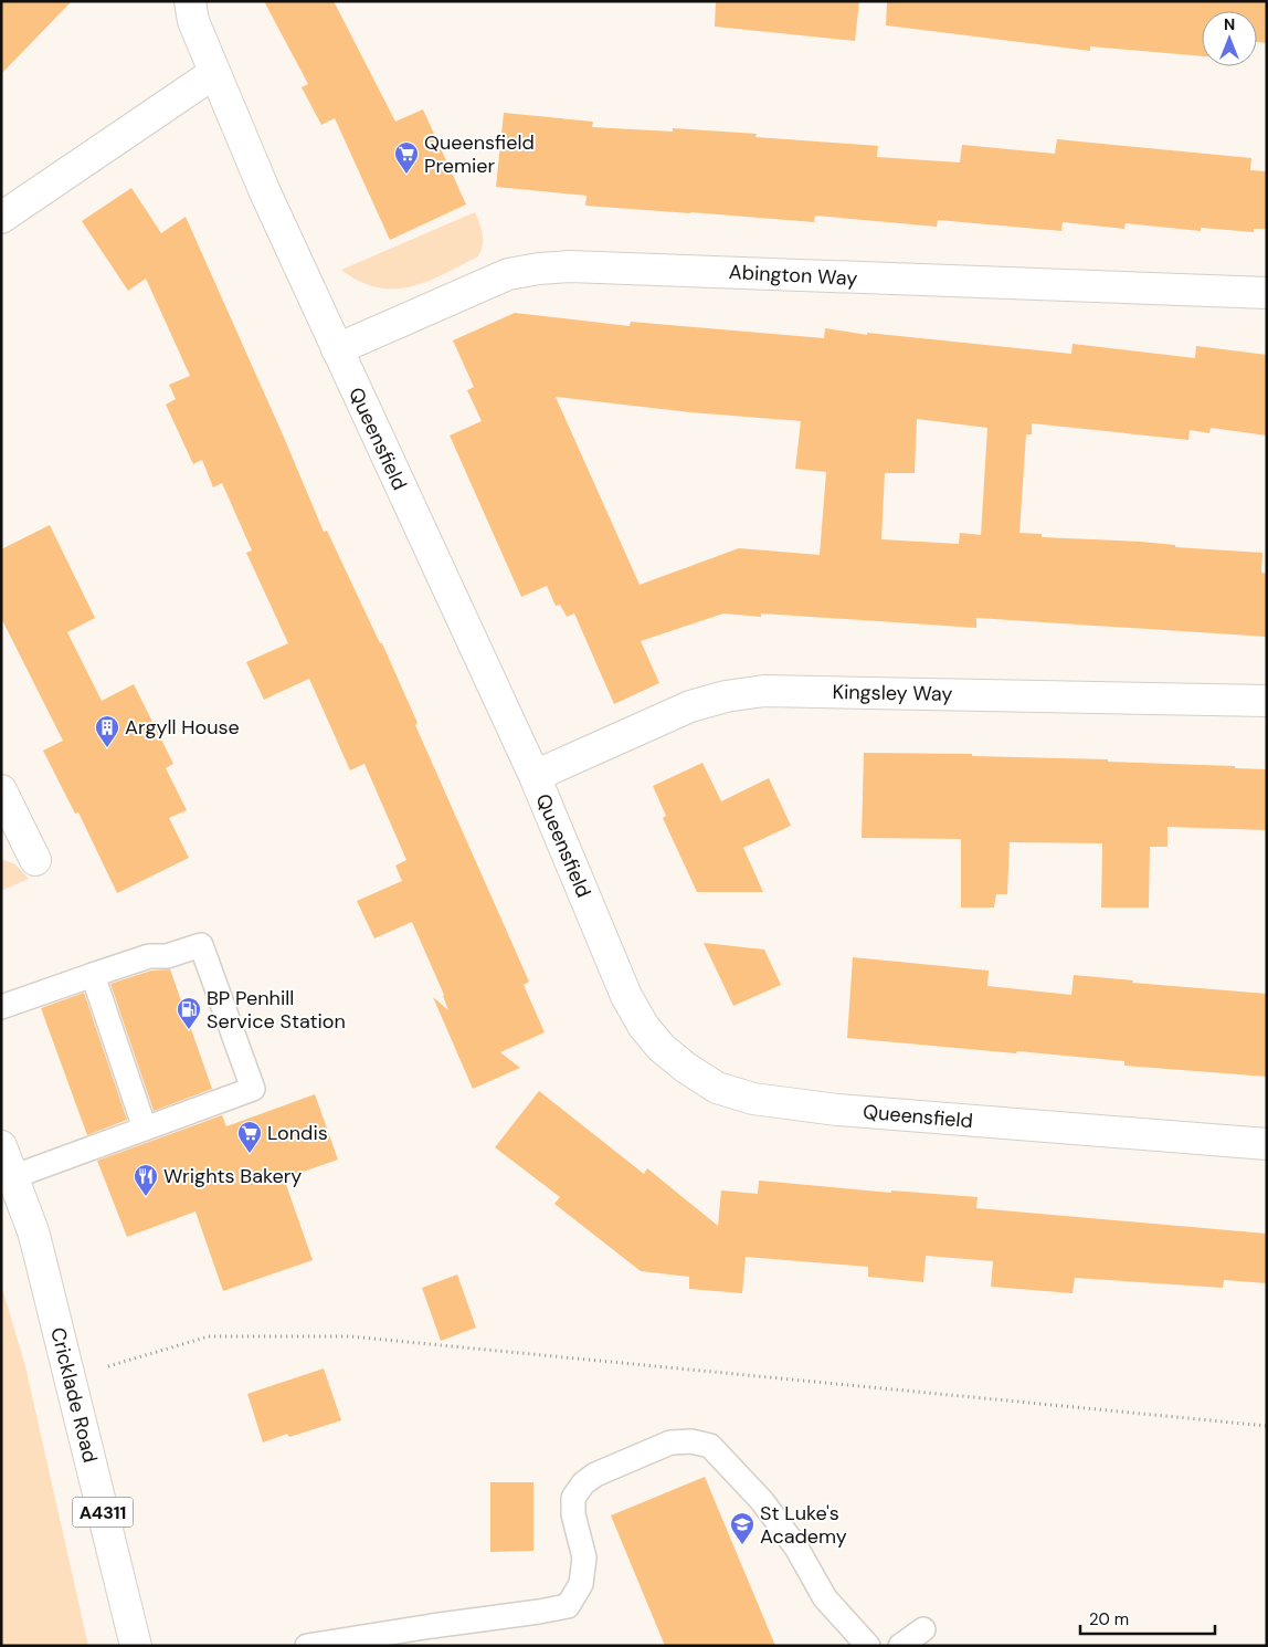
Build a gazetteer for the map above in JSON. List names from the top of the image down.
{
  "streets": {
    "street": [
      "Abington Way",
      "Queensfield",
      "Kingsley Way",
      "Cricklade Road",
      "A4311"
    ]
  },
  "crossings": [
    ["Abington Way", "Queensfield"],
    ["Queensfield", "Kingsley Way"]
  ],
  "places": {
    "supermarket": ["Queensfield Premier", "Londis"],
    "building": ["Argyll House"],
    "fuel station": ["BP Penhill Service Station"],
    "restaurant": ["Wrights Bakery"],
    "school or university": ["St Luke's Academy"]
  },
  "scale_bar": "20 m",
  "north": "top"
}
